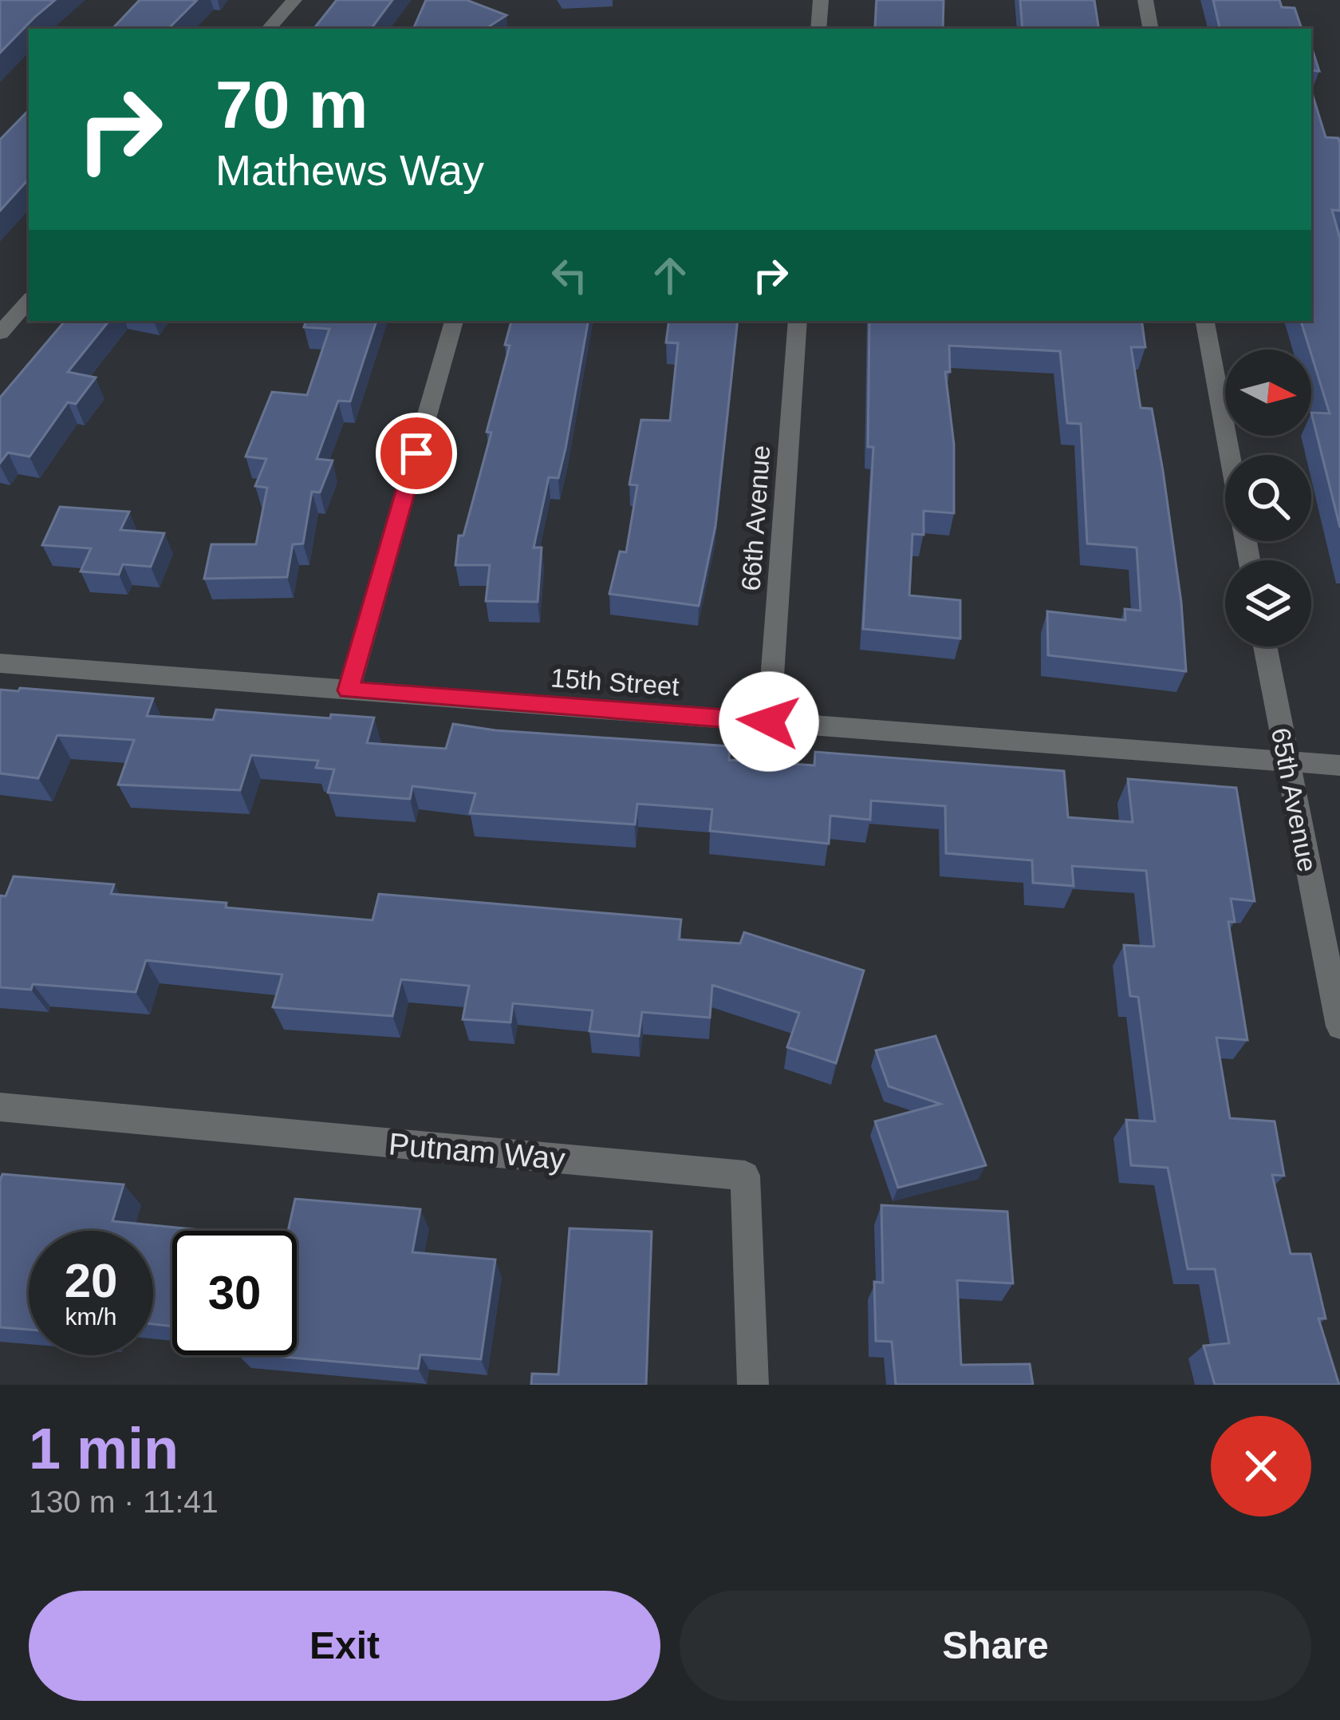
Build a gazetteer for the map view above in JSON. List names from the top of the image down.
{
  "streets": {
    "street": [
      "66th Avenue",
      "15th Street",
      "65th Avenue",
      "Putnam Way"
    ]
  },
  "crossings": [
    ["66th Avenue", "15th Street"],
    ["15th Street", "65th Avenue"]
  ],
  "north": "right",
  "page": {
    "turn": ["70 m", "Mathews Way"],
    "speed": "20 km/h",
    "limit": "30",
    "heading": ["1 min", "130 m · 11:41"],
    "buttons": ["Exit", "Share"]
  }
}
